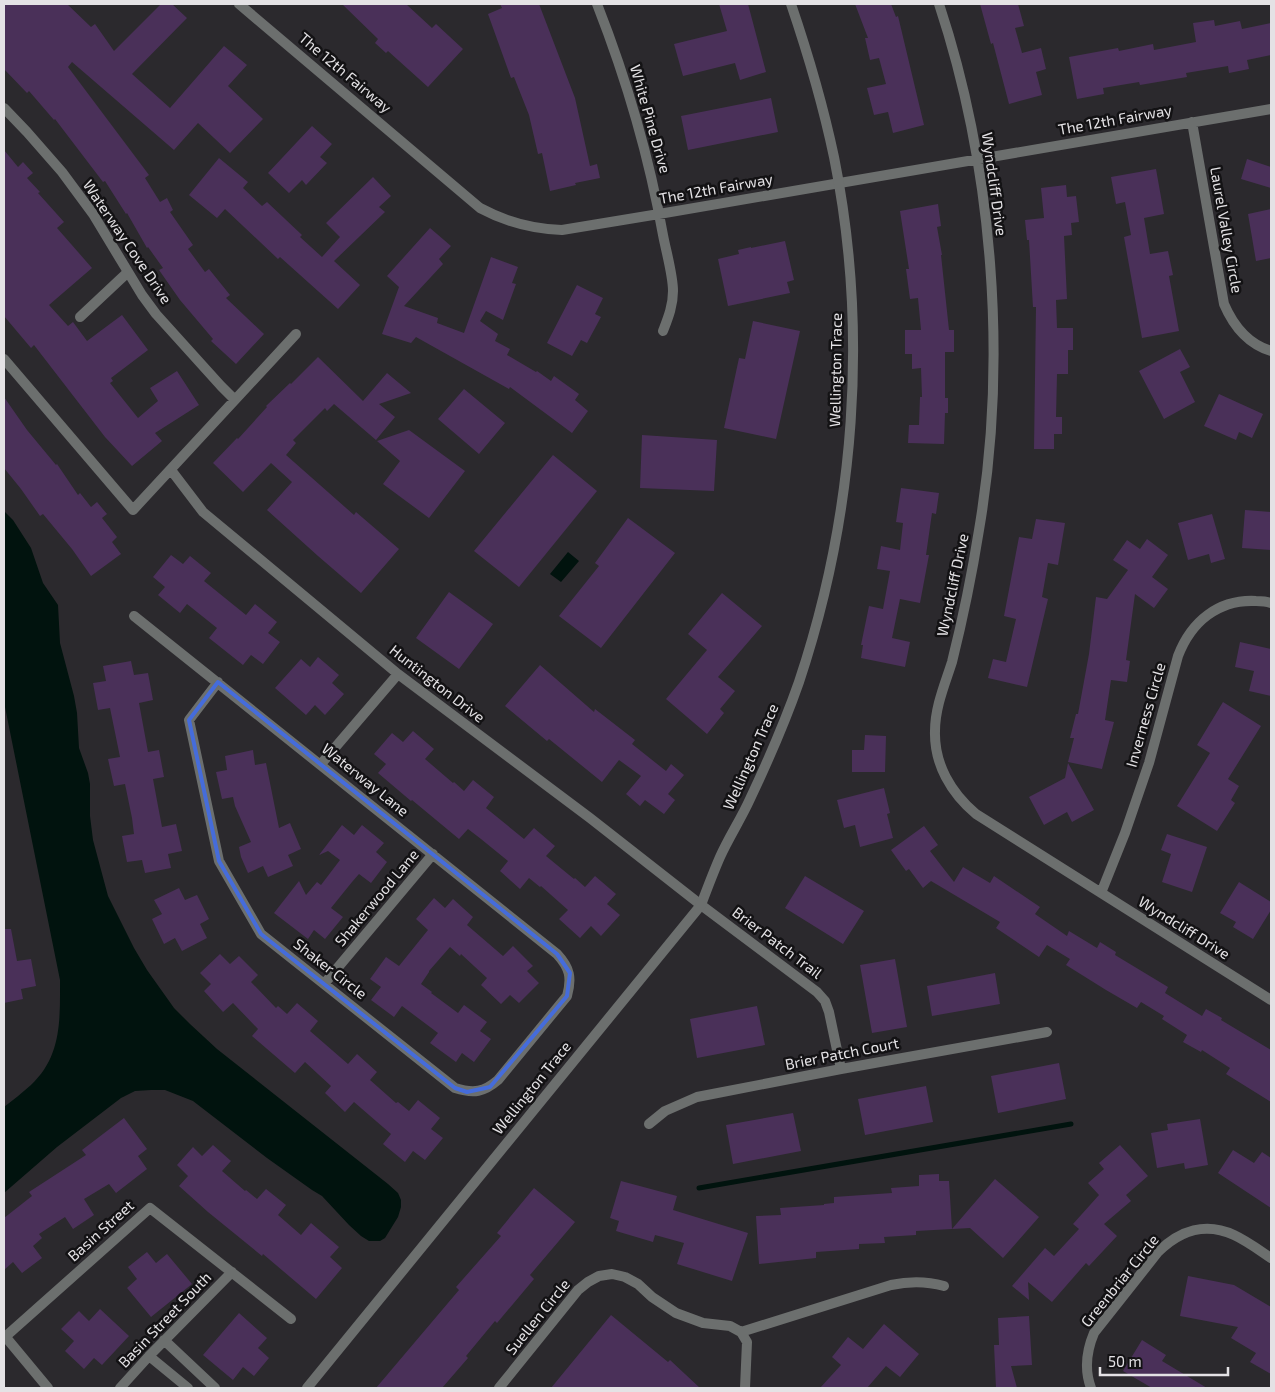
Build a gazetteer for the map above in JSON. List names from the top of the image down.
{
  "streets": {
    "street": [
      "The 12th Fairway",
      "White Pine Drive",
      "Wyndcliff Drive",
      "Laurel Valley Circle",
      "Waterway Cove Drive",
      "Wellington Trace",
      "Huntington Drive",
      "Inverness Circle",
      "Waterway Lane",
      "Shakerwood Lane",
      "Brier Patch Trail",
      "Shaker Circle",
      "Brier Patch Court",
      "Basin Street",
      "Greenbriar Circle",
      "Suellen Circle",
      "Basin Street South"
    ]
  },
  "crossings": [
    ["The 12th Fairway", "White Pine Drive"],
    ["The 12th Fairway", "Wyndcliff Drive"],
    ["The 12th Fairway", "Laurel Valley Circle"],
    ["The 12th Fairway", "Wellington Trace"],
    ["Wyndcliff Drive", "Inverness Circle"],
    ["Wellington Trace", "Huntington Drive"],
    ["Wellington Trace", "Brier Patch Trail"],
    ["Huntington Drive", "Brier Patch Trail"],
    ["Waterway Lane", "Shakerwood Lane"],
    ["Waterway Lane", "Shaker Circle"],
    ["Shakerwood Lane", "Shaker Circle"],
    ["Brier Patch Trail", "Brier Patch Court"],
    ["Basin Street", "Basin Street South"]
  ],
  "scale_bar": "50 m"
}
